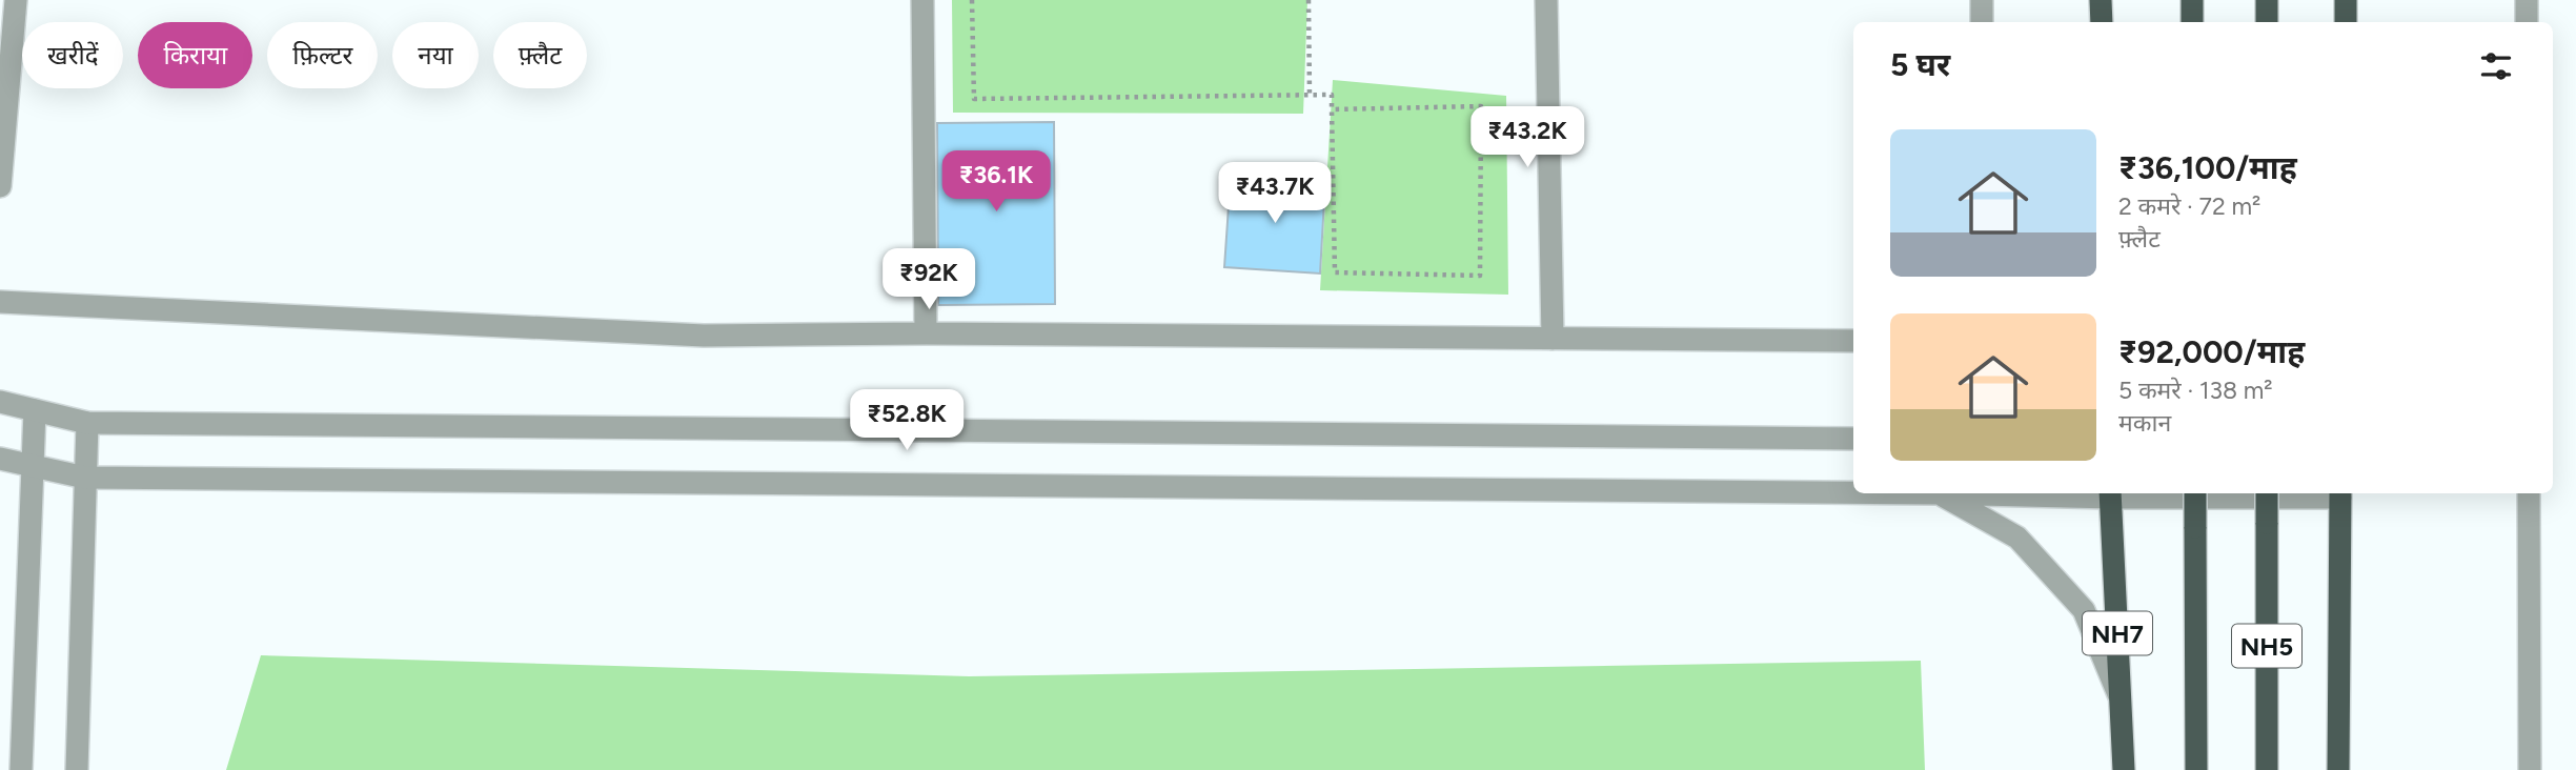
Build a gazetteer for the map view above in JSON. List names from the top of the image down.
{
  "streets": {
    "highway": ["NH7", "NH5"]
  },
  "page": {
    "chip": [
      "खरीदें",
      "किराया",
      "फ़िल्टर",
      "नया",
      "फ़्लैट"
    ],
    "heading": "5 घर",
    "price": [
      "₹43.2K",
      "₹36.1K",
      "₹43.7K",
      "₹92K",
      "₹52.8K"
    ],
    "list": [
      {
        "name": "₹36,100/माह",
        "note": "2 कमरे · 72 m² · फ़्लैट"
      },
      {
        "name": "₹92,000/माह",
        "note": "5 कमरे · 138 m² · मकान"
      }
    ]
  }
}
